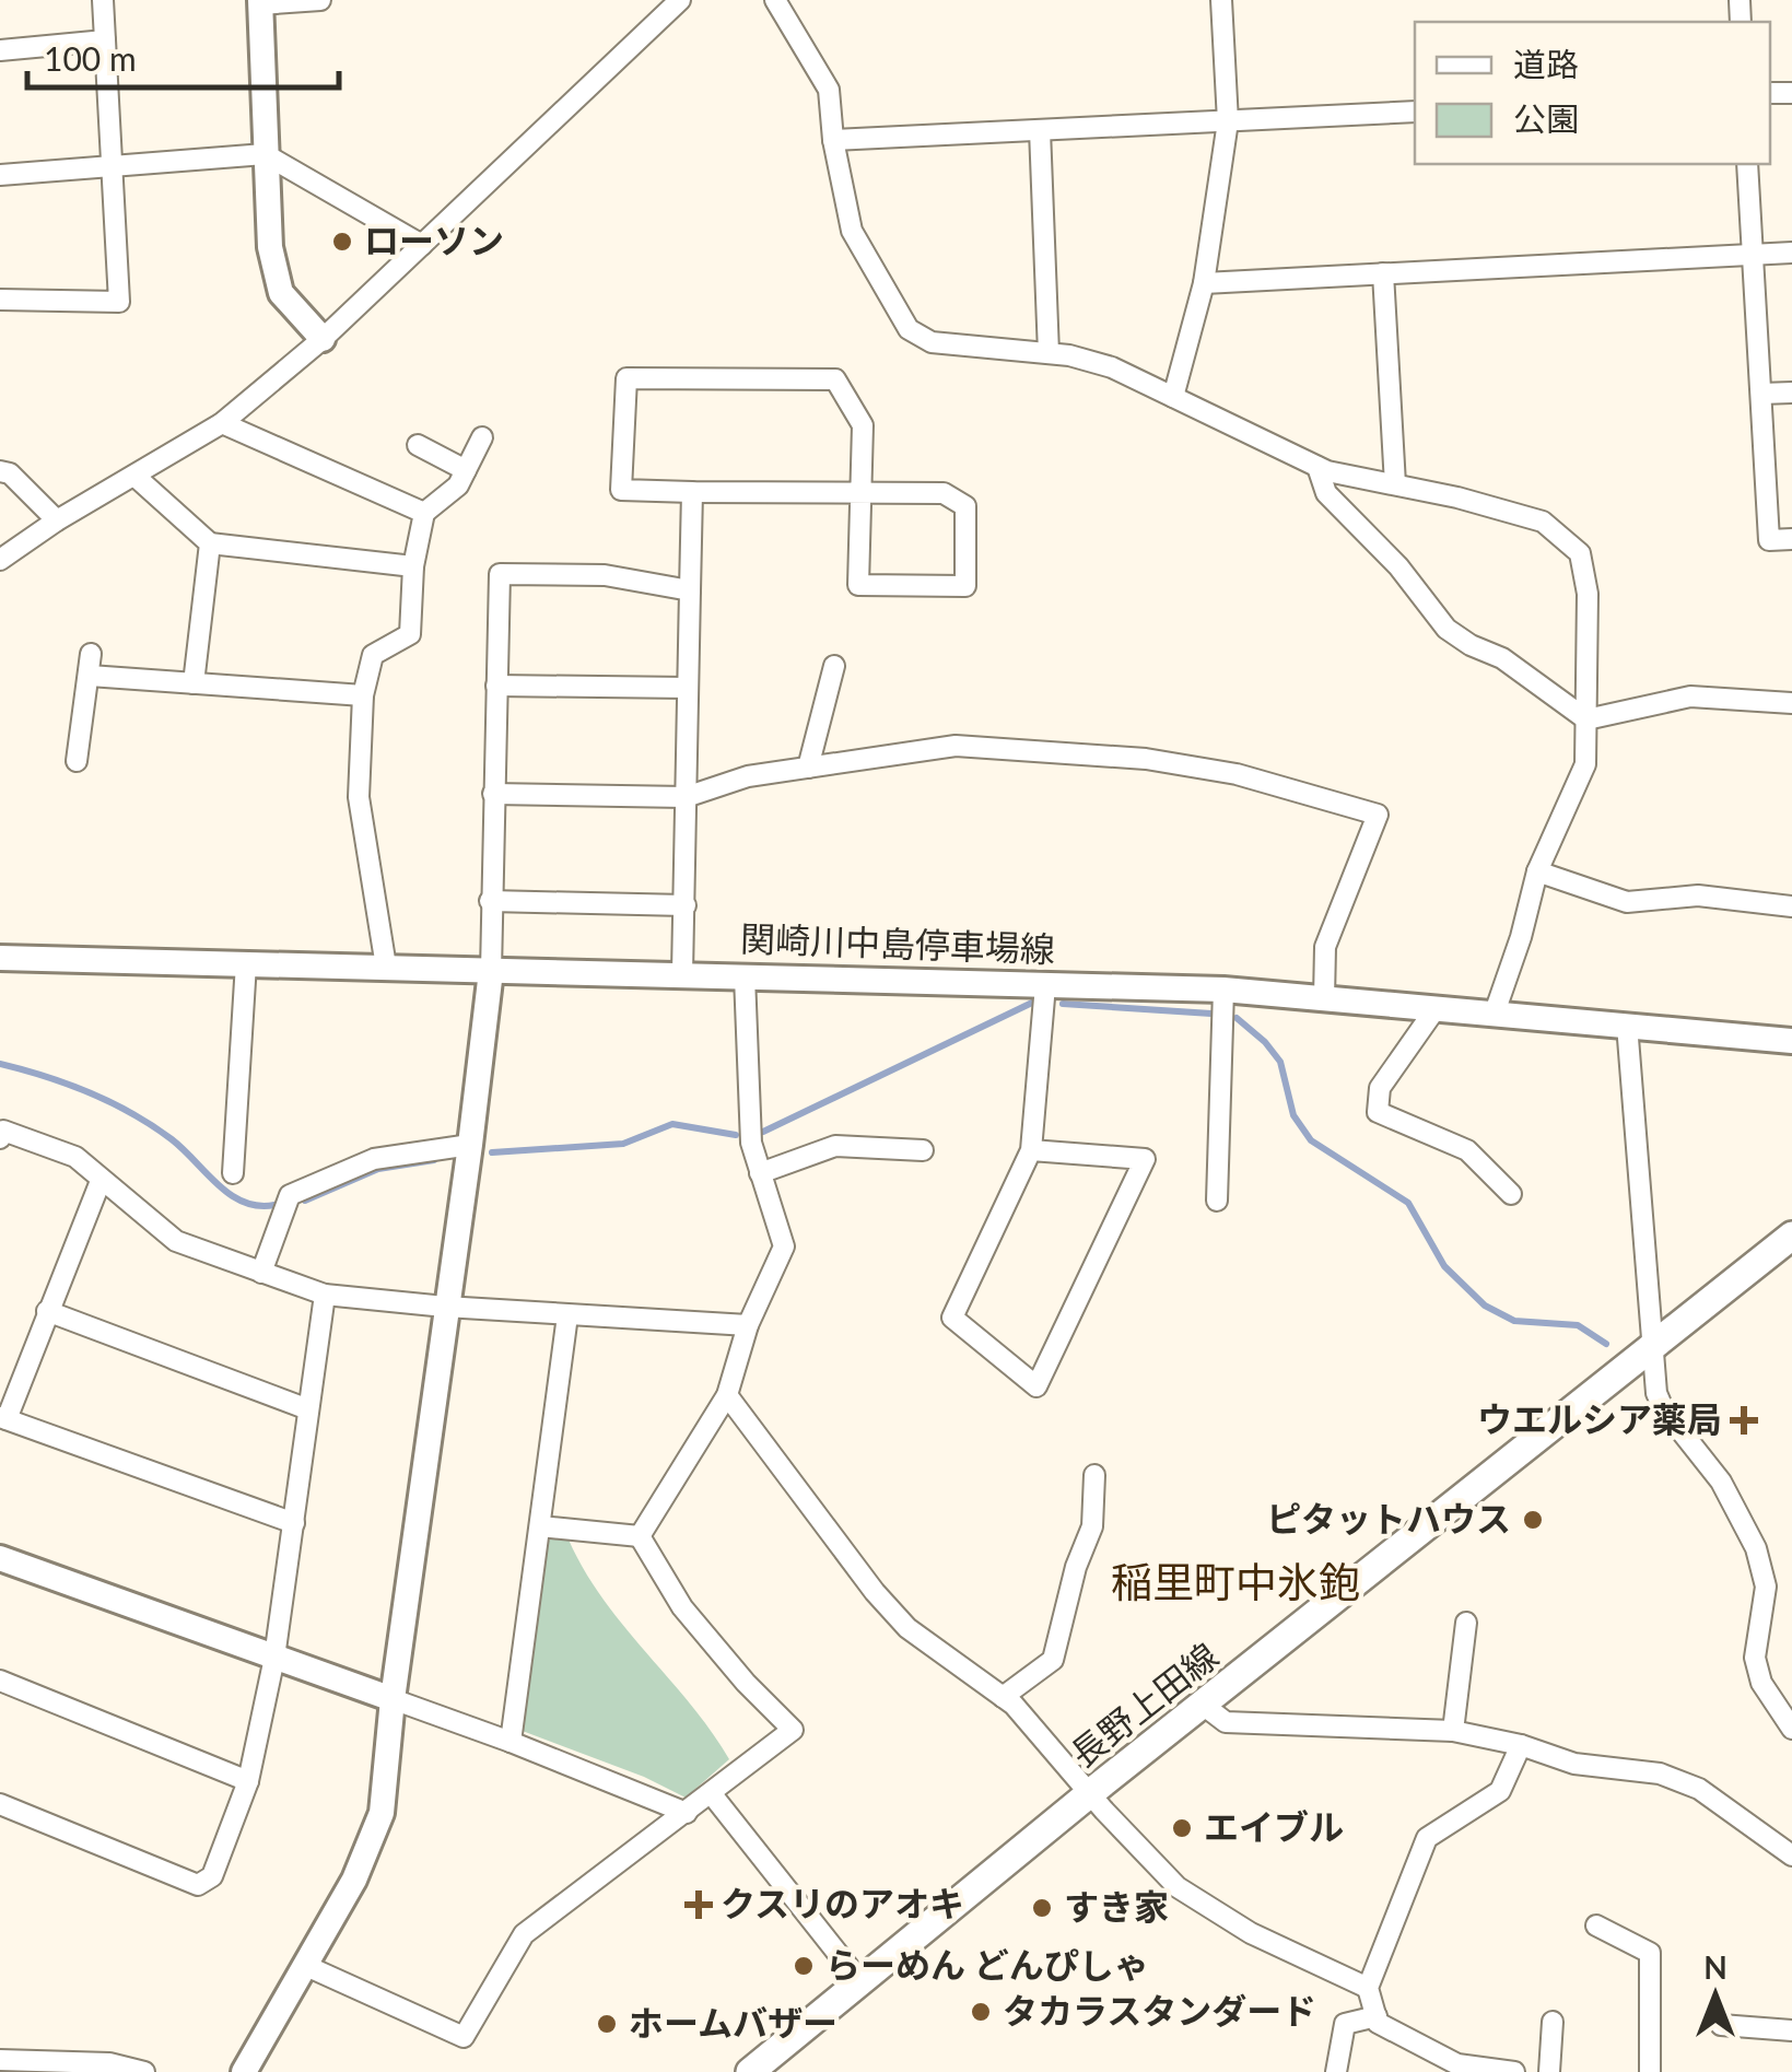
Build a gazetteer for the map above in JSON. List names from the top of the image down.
{
  "streets": {
    "main road": ["長野上田線"],
    "street": ["関崎川中島停車場線"]
  },
  "districts": ["稲里町中氷鉋"],
  "places": {
    "other": [
      "ローソン",
      "ピタットハウス",
      "エイブル",
      "すき家",
      "らーめん どんぴしゃ",
      "タカラスタンダード",
      "ホームバザー"
    ],
    "health": ["ウエルシア薬局", "クスリのアオキ"]
  },
  "legend": ["道路", "公園"],
  "scale_bar": "100 m",
  "north": "top"
}
